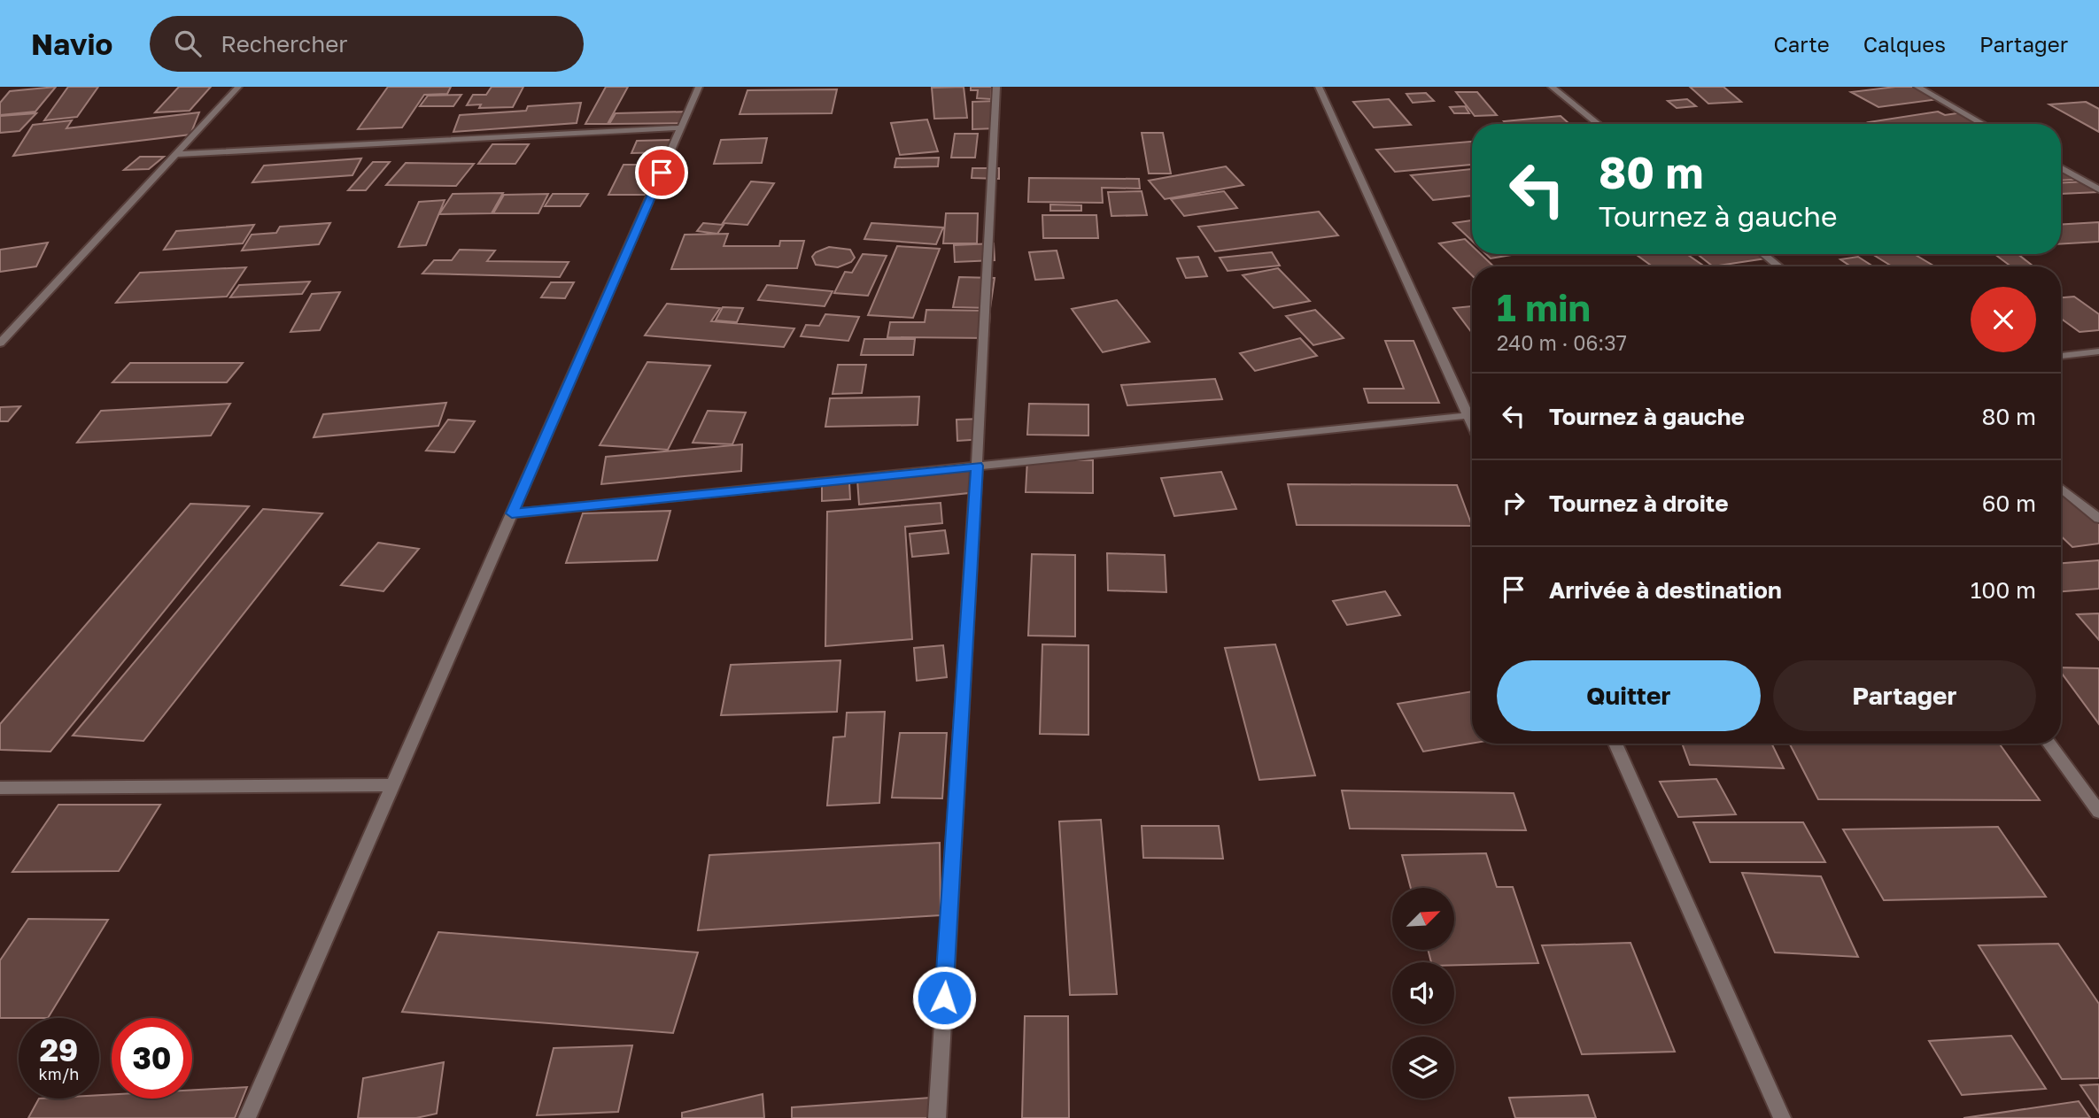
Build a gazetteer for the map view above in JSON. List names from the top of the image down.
{
  "north": "top right",
  "page": {
    "header": "Navio",
    "search": "Rechercher",
    "nav": ["Carte", "Calques", "Partager"],
    "turn": ["80 m", "Tournez à gauche"],
    "heading": ["1 min", "240 m · 06:37"],
    "list": [
      {
        "name": "Tournez à gauche",
        "value": "80 m"
      },
      {
        "name": "Tournez à droite",
        "value": "60 m"
      },
      {
        "name": "Arrivée à destination",
        "value": "100 m"
      }
    ],
    "buttons": ["Quitter", "Partager"],
    "speed": "29 km/h",
    "limit": "30"
  }
}
